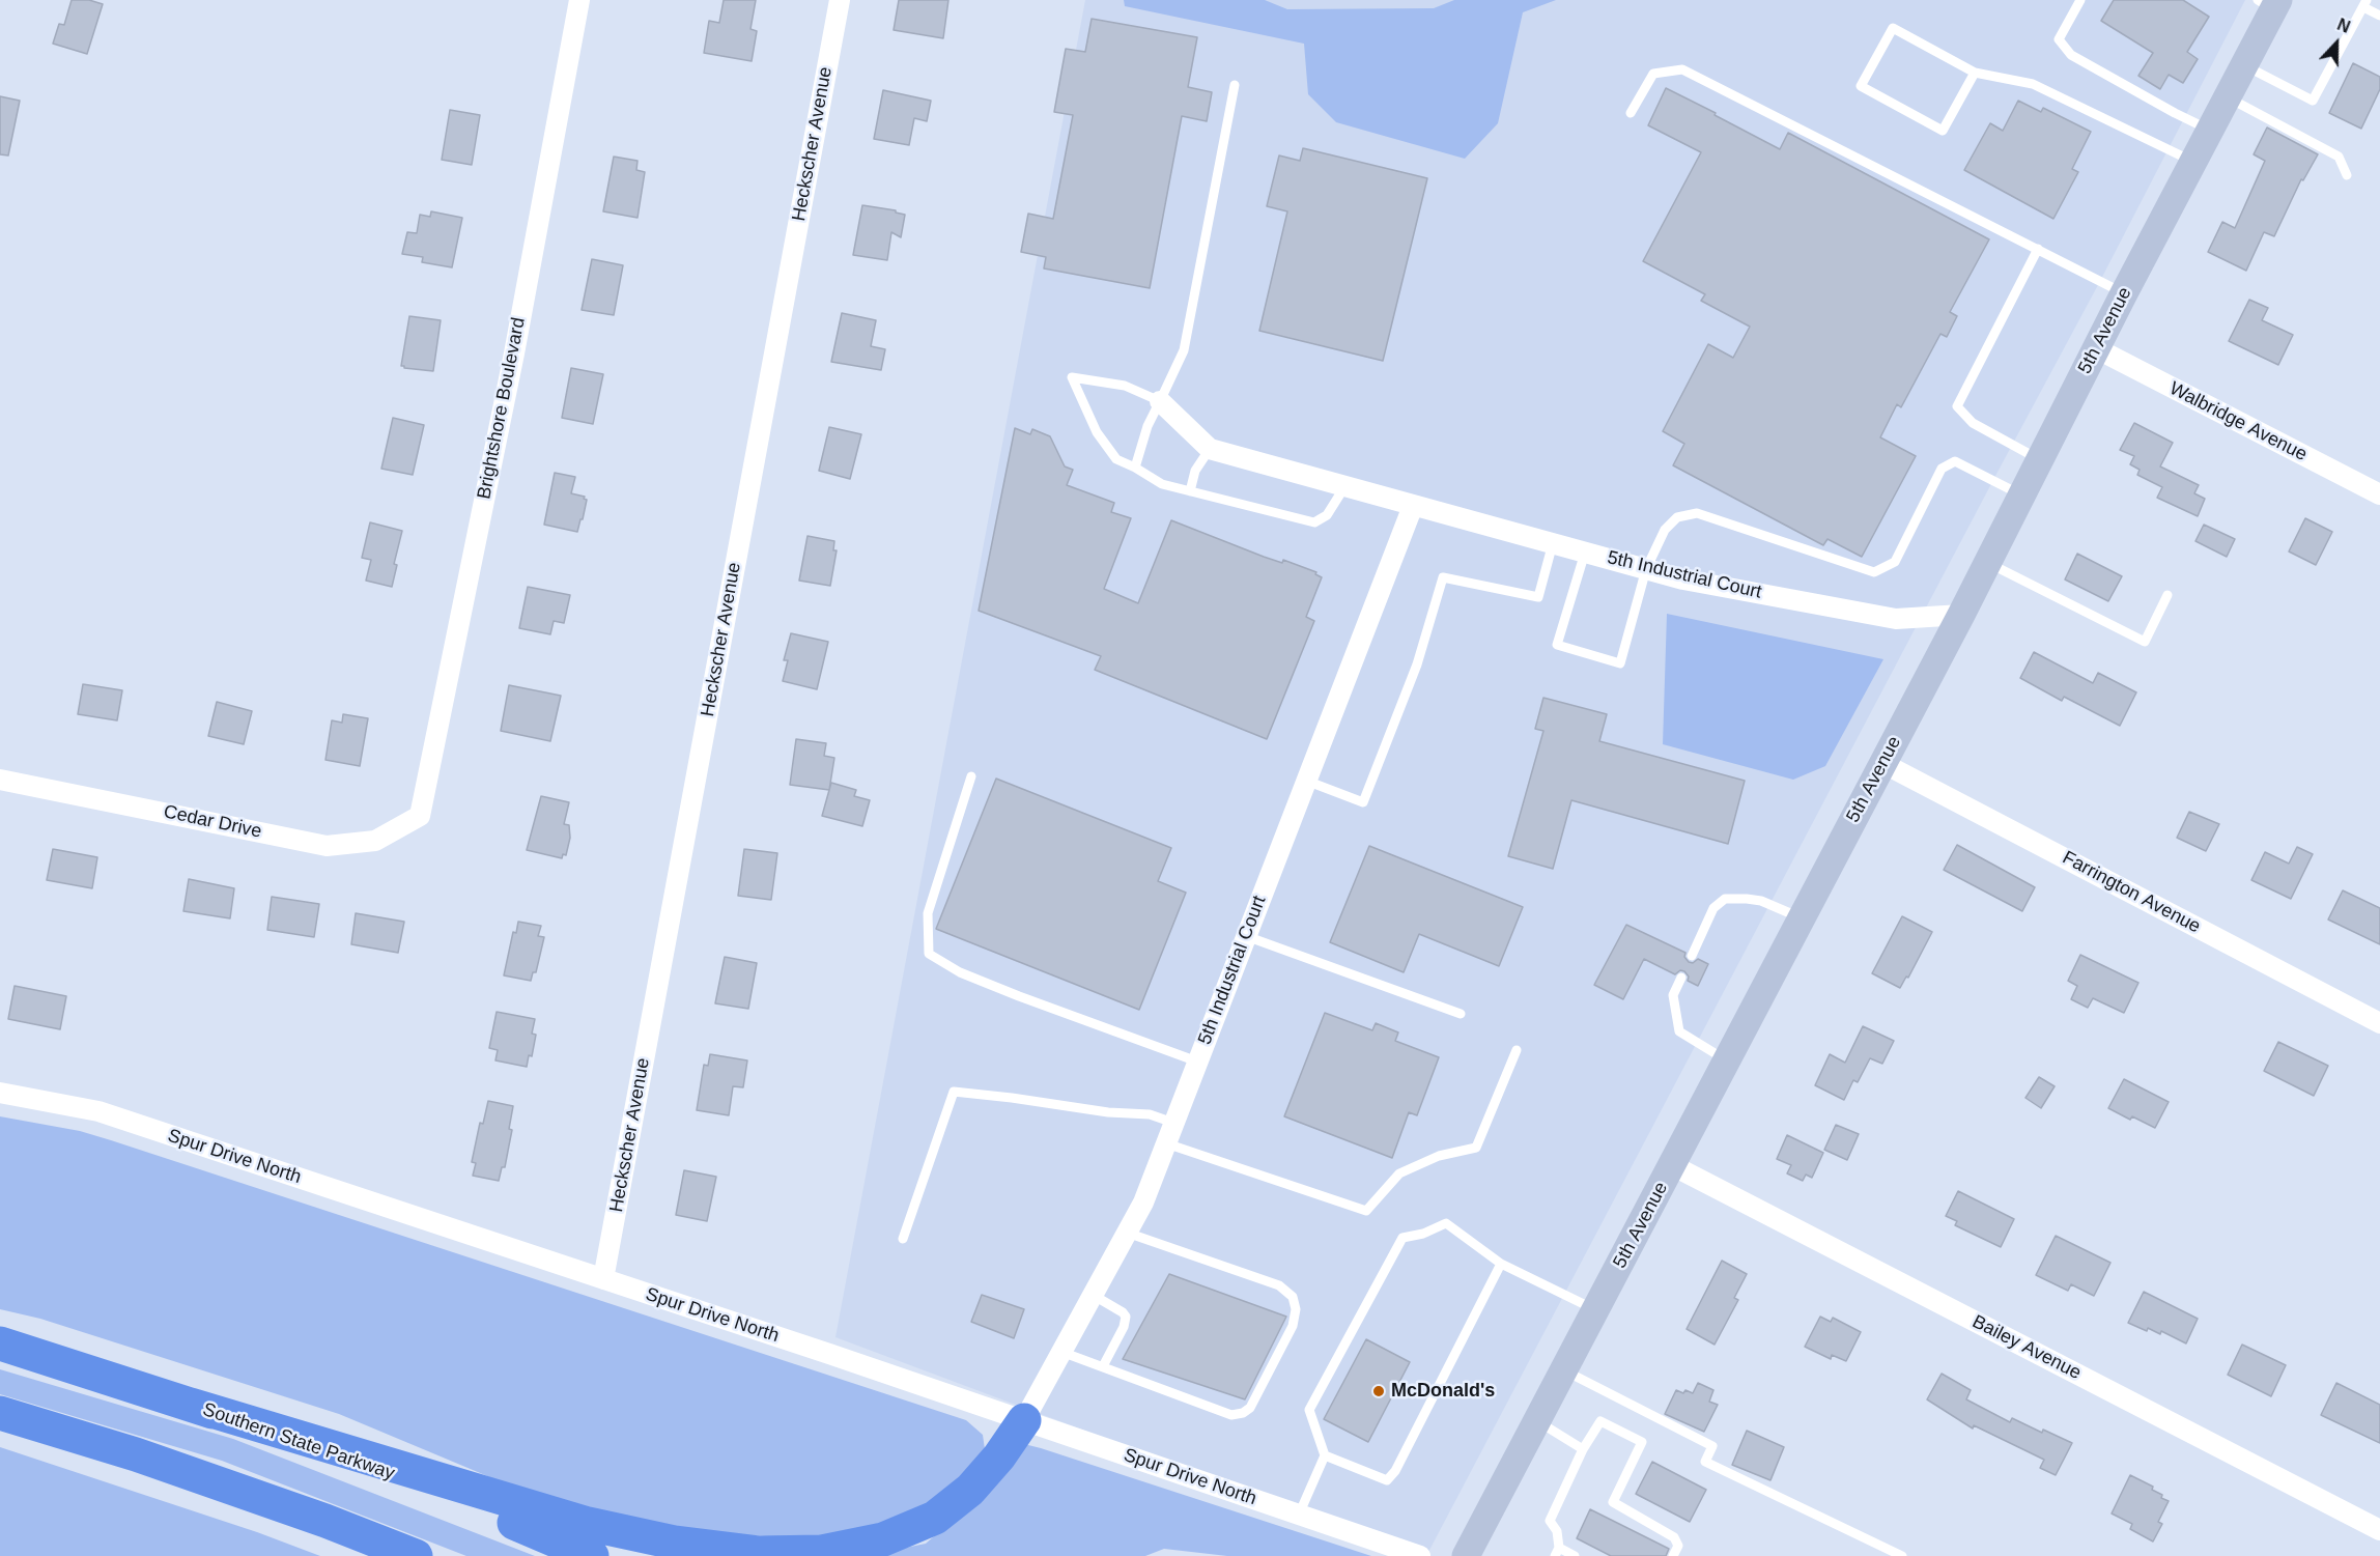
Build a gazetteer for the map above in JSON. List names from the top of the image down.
{
  "streets": {
    "highway": ["Southern State Parkway"],
    "main road": ["5th Avenue"],
    "street": [
      "Heckscher Avenue",
      "Brightshore Boulevard",
      "Walbridge Avenue",
      "5th Industrial Court",
      "Cedar Drive",
      "Farrington Avenue",
      "Spur Drive North",
      "Bailey Avenue"
    ]
  },
  "crossings": [
    ["Heckscher Avenue", "Spur Drive North"],
    ["5th Avenue", "Walbridge Avenue"],
    ["5th Avenue", "5th Industrial Court"],
    ["5th Avenue", "Farrington Avenue"],
    ["5th Avenue", "Bailey Avenue"],
    ["Brightshore Boulevard", "Cedar Drive"],
    ["5th Industrial Court", "Spur Drive North"]
  ],
  "places": ["McDonald's"],
  "north": "top"
}
